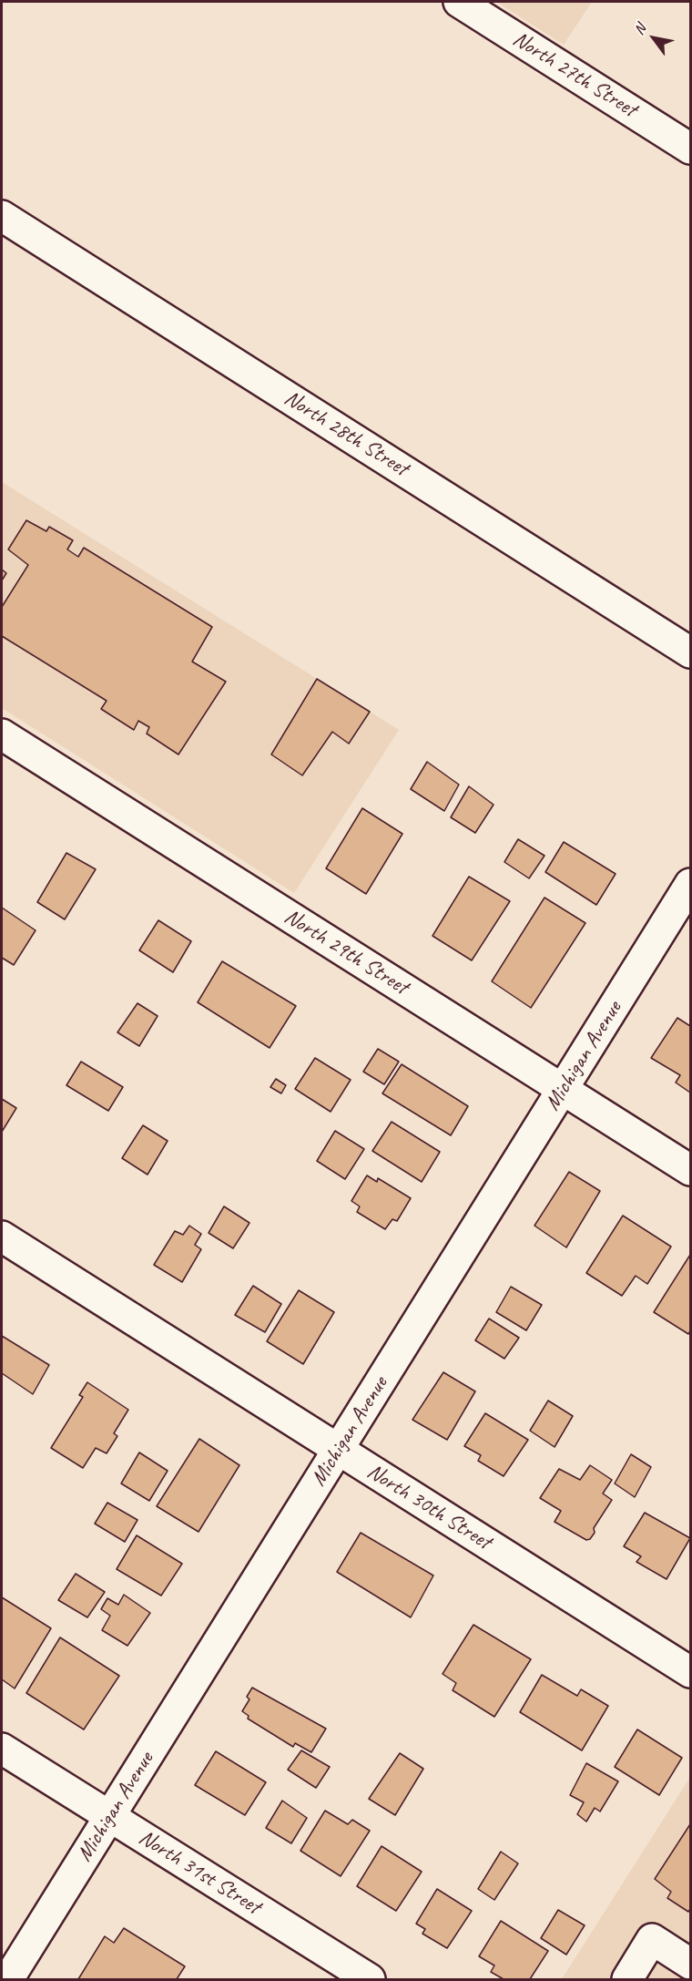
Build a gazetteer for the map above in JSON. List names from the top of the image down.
{
  "streets": {
    "street": [
      "North 27th Street",
      "North 28th Street",
      "North 29th Street",
      "Michigan Avenue",
      "North 30th Street",
      "North 31st Street"
    ]
  },
  "crossings": [
    ["North 29th Street", "Michigan Avenue"],
    ["Michigan Avenue", "North 30th Street"],
    ["Michigan Avenue", "North 31st Street"]
  ],
  "north": "top left"
}
